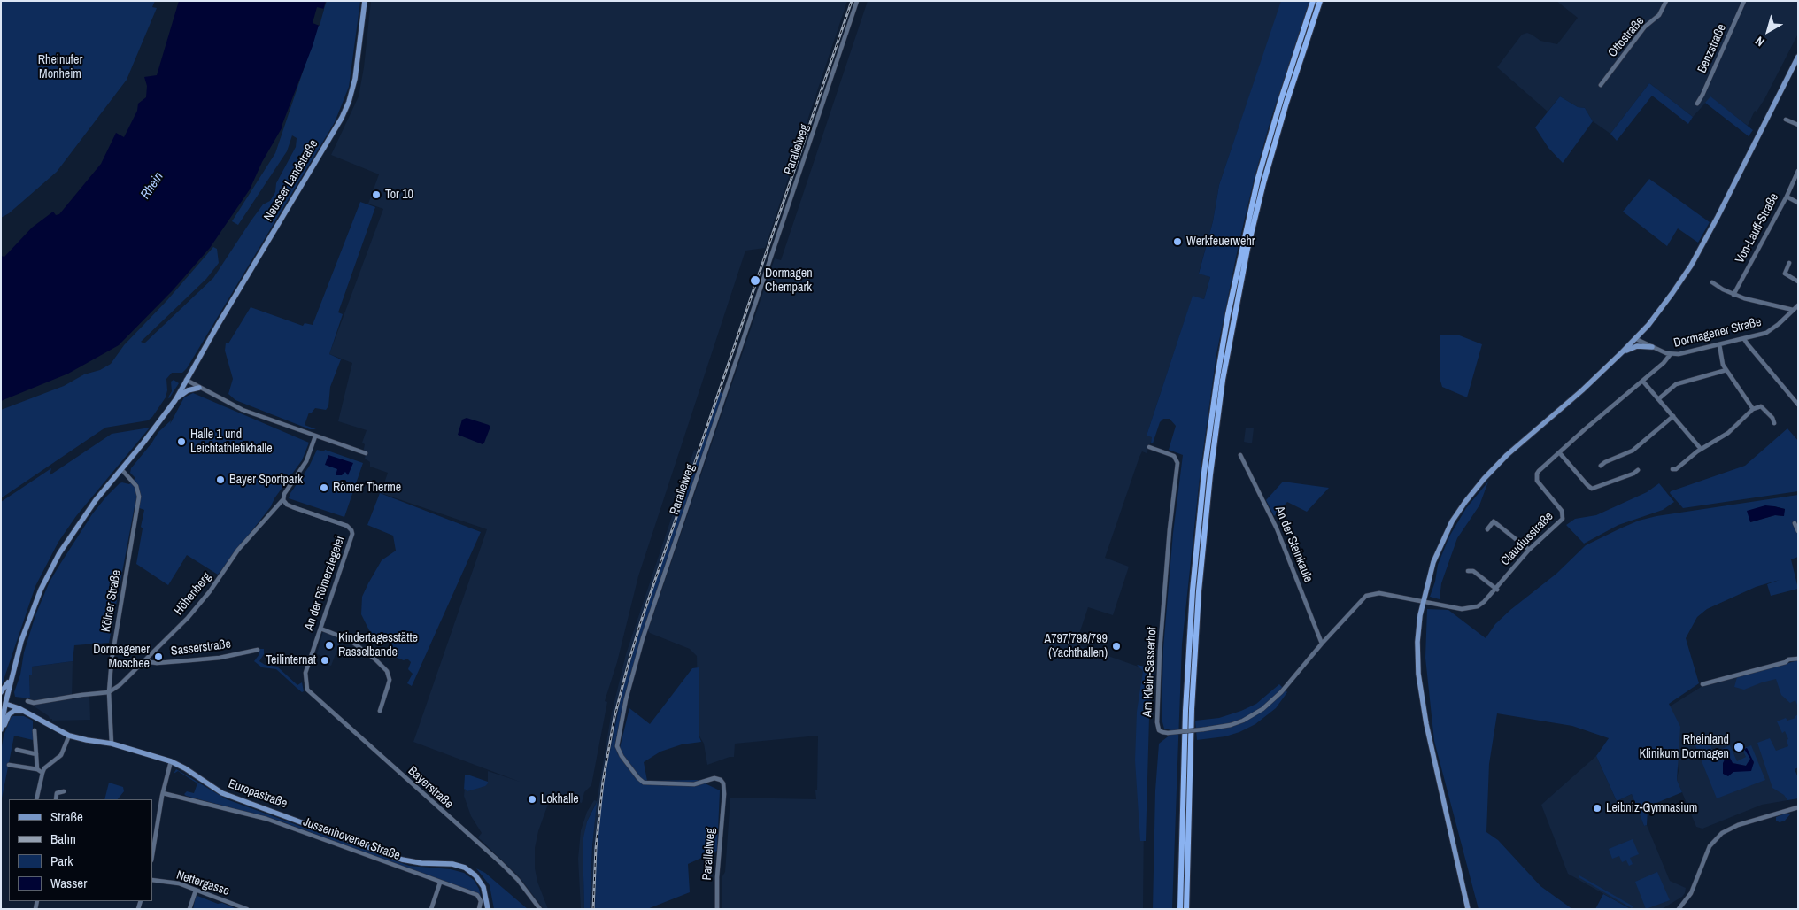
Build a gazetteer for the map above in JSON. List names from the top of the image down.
{
  "streets": {
    "main road": ["Neusser Landstraße", "Europastraße"],
    "street": [
      "Ottostraße",
      "Benzstraße",
      "Parallelweg",
      "Von-Lauff-Straße",
      "Dormagener Straße",
      "Claudiusstraße",
      "An der Steinkaule",
      "An der Römerziegelei",
      "Höhenberg",
      "Kölner Straße",
      "Sasserstraße",
      "Am Klein-Sasserhof",
      "Bayerstraße",
      "Jussenhovener Straße",
      "Nettergasse"
    ]
  },
  "crossings": [
    ["Dormagener Straße", "Claudiusstraße"],
    ["Claudiusstraße", "Am Klein-Sasserhof"],
    ["An der Steinkaule", "Am Klein-Sasserhof"],
    ["An der Römerziegelei", "Höhenberg"],
    ["An der Römerziegelei", "Bayerstraße"],
    ["Höhenberg", "Kölner Straße"],
    ["Höhenberg", "Sasserstraße"],
    ["Kölner Straße", "Europastraße"]
  ],
  "water": ["Rhein"],
  "parks": ["Rheinufer Monheim"],
  "places": [
    "Tor 10",
    "Werkfeuerwehr",
    "Dormagen Chempark",
    "Halle 1 und Leichtathletikhalle",
    "Bayer Sportpark",
    "Römer Therme",
    "Kindertagesstätte Rasselbande",
    "A797/798/799 (Yachthallen)",
    "Dormagener Moschee",
    "Teilinternat",
    "Rheinland Klinikum Dormagen",
    "Lokhalle",
    "Leibniz-Gymnasium"
  ],
  "legend": [
    "Straße",
    "Bahn",
    "Park",
    "Wasser"
  ],
  "north": "bottom left"
}
